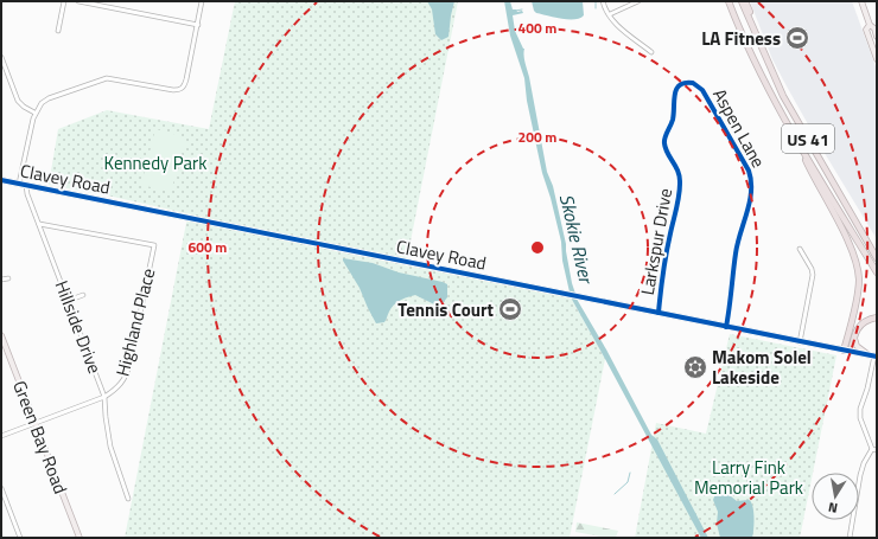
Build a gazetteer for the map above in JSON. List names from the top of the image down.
{
  "streets": {
    "highway": ["US 41"],
    "main road": ["Clavey Road", "Green Bay Road"],
    "street": [
      "Aspen Lane",
      "Larkspur Drive",
      "Highland Place",
      "Hillside Drive"
    ]
  },
  "crossings": [
    ["Aspen Lane", "Clavey Road"],
    ["Aspen Lane", "Larkspur Drive"],
    ["Clavey Road", "Larkspur Drive"],
    ["Clavey Road", "Hillside Drive"],
    ["Highland Place", "Hillside Drive"],
    ["Highland Place", "Green Bay Road"]
  ],
  "water": ["Skokie River"],
  "parks": ["Kennedy Park", "Larry Fink Memorial Park"],
  "places": {
    "sports": ["LA Fitness", "Tennis Court"],
    "synagogue": ["Makom Solel Lakeside"]
  },
  "north": "bottom",
  "rings": ["400 m", "200 m", "600 m"]
}
